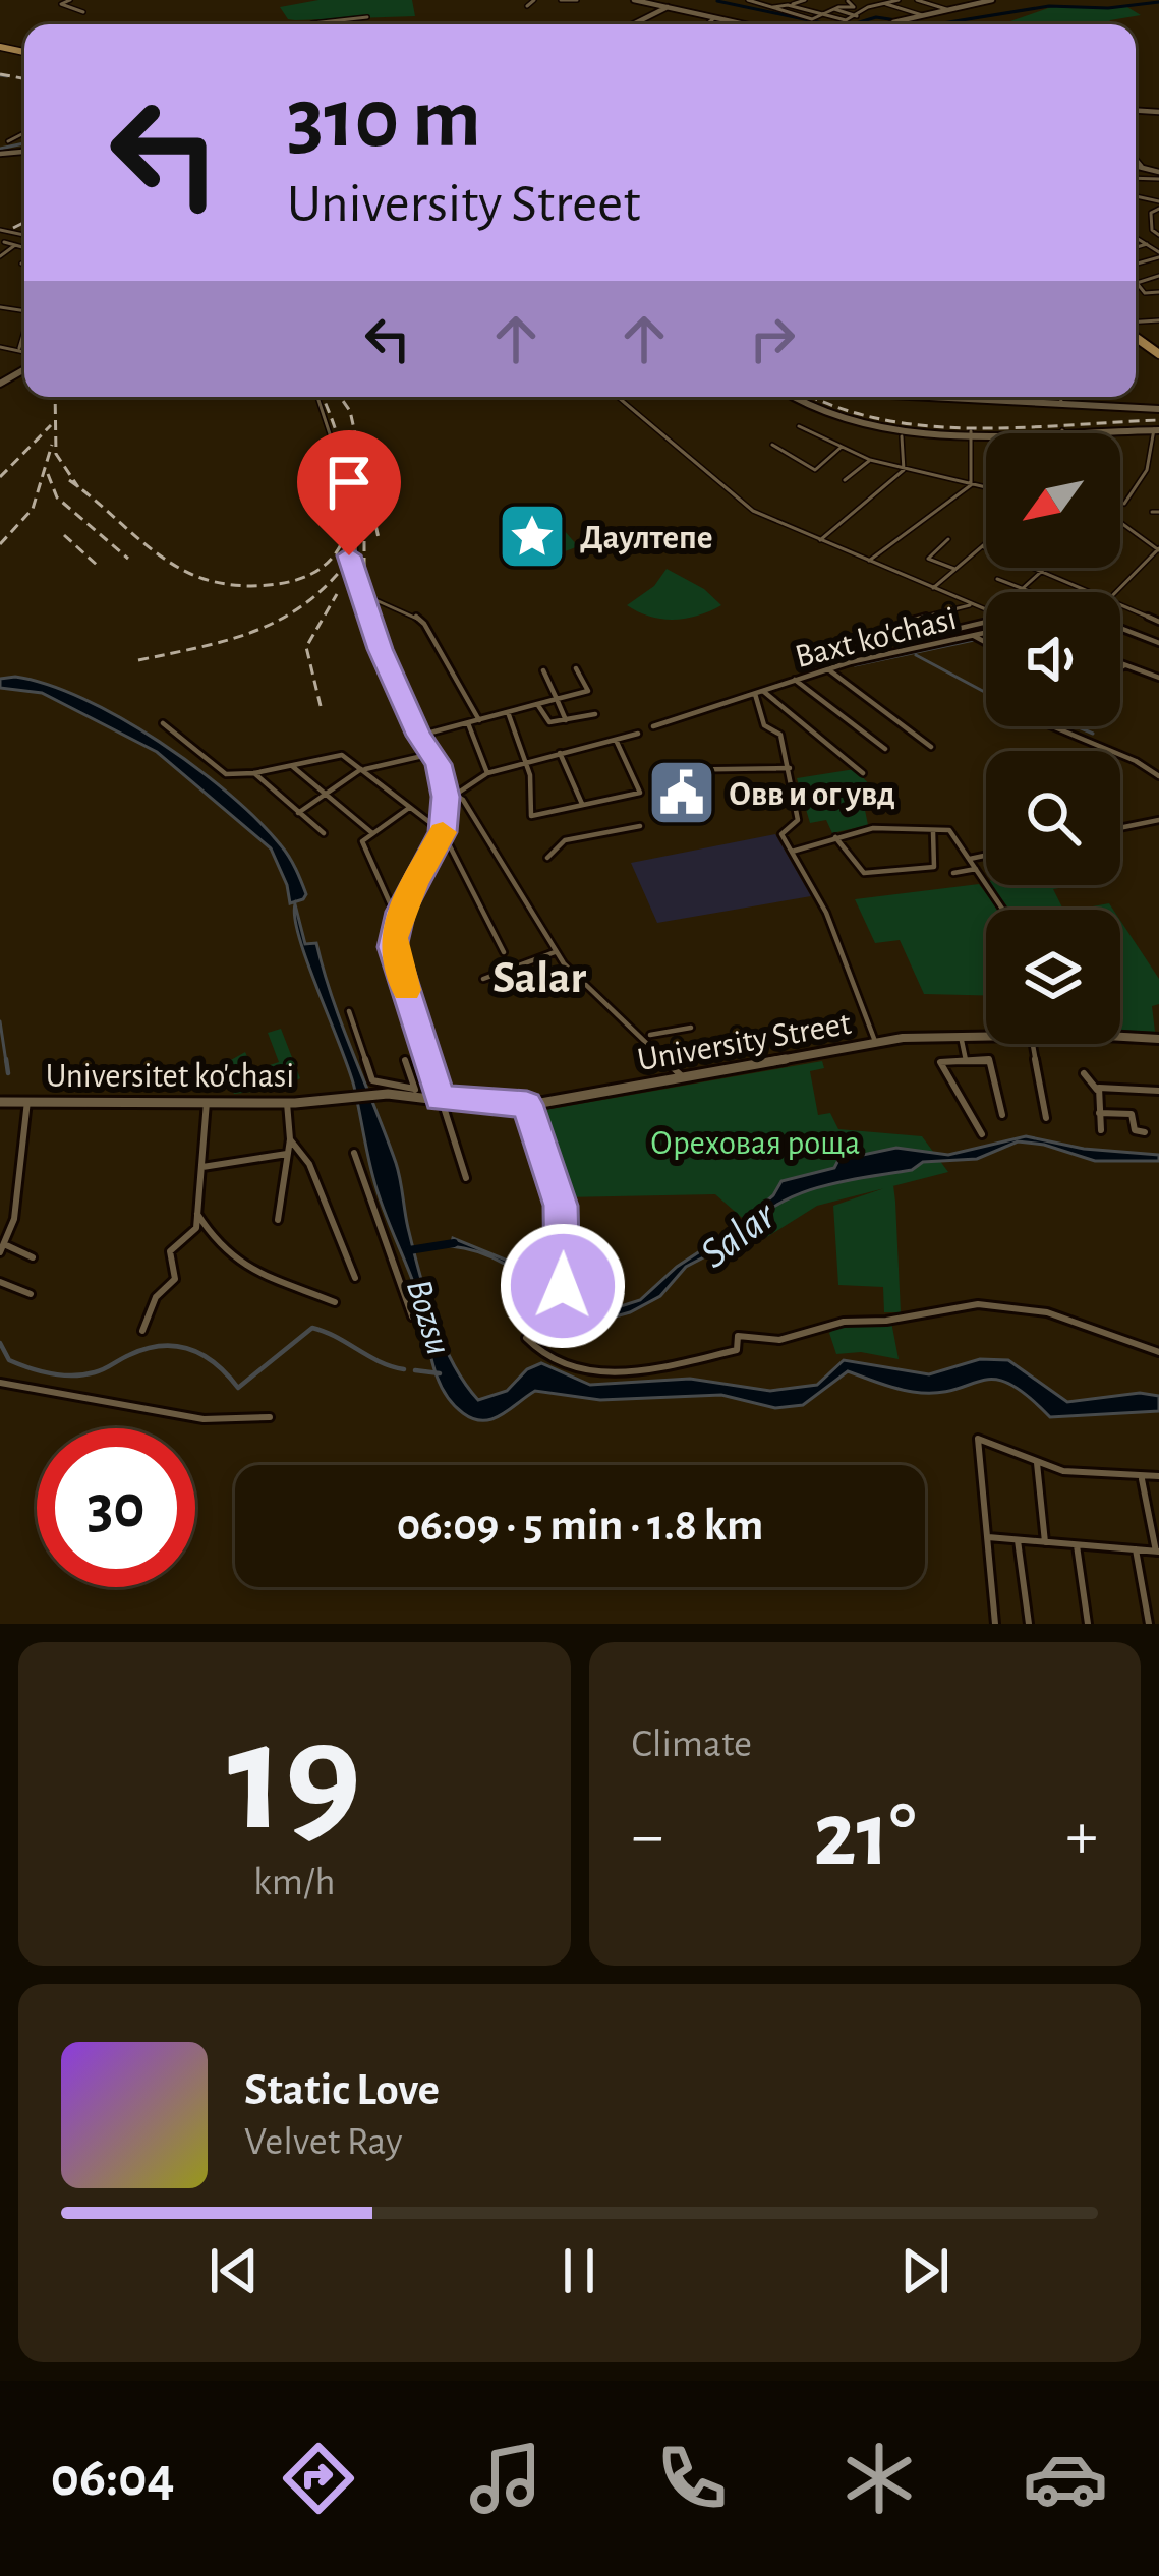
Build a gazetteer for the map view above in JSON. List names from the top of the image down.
{
  "streets": {
    "main road": ["University Street", "Universitet ko'chasi"],
    "street": ["Baxt ko'chasi"]
  },
  "crossings": [
    ["University Street", "Universitet ko'chasi"]
  ],
  "districts": ["Salar"],
  "water": ["Salar", "Bozsu"],
  "parks": ["Ореховая роща"],
  "places": {
    "place": ["Даултепе"],
    "public building": ["Овв и ог увд"]
  },
  "north": "bottom left",
  "page": {
    "turn": ["310 m", "University Street"],
    "limit": "30",
    "trip": "06:09 · 5 min · 1.8 km",
    "tile": [
      ["19", "km/h"],
      "Climate"
    ],
    "heat": ["−", "21°", "+"],
    "song": ["Static Love", "Velvet Ray"],
    "tabs": "06:04"
  }
}
